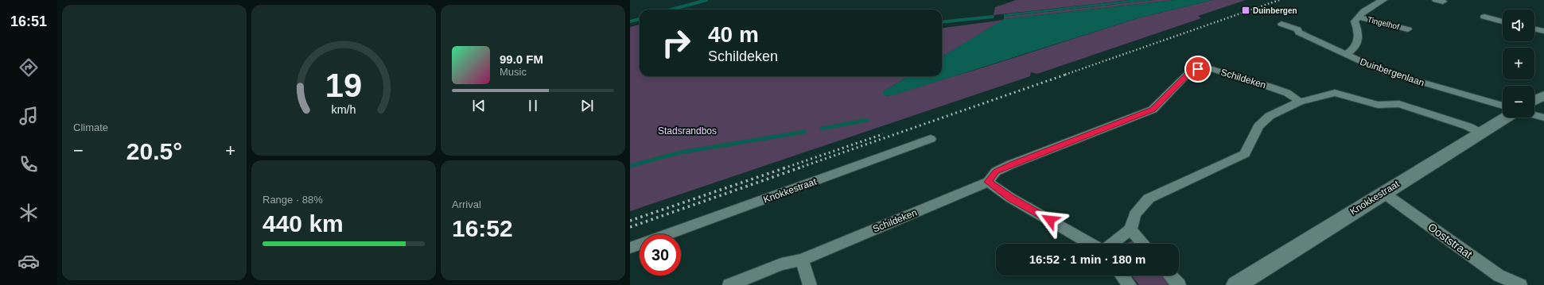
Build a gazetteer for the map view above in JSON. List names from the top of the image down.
{
  "streets": {
    "street": [
      "Tingelhof",
      "Duinbergenlaan",
      "Schildeken",
      "Knokkestraat",
      "Ooststraat"
    ]
  },
  "crossings": [
    ["Tingelhof", "Duinbergenlaan"],
    ["Knokkestraat", "Ooststraat"]
  ],
  "parks": ["Stadsrandbos"],
  "places": {
    "transit": ["Duinbergen"]
  },
  "page": {
    "tabs": "16:51",
    "tile": [
      "Climate",
      ["Range · 88%", "440 km"],
      ["Arrival", "16:52"]
    ],
    "map_buttons": ["+", "−"],
    "turn": ["40 m", "Schildeken"],
    "song": ["99.0 FM", "Music"],
    "heat": ["−", "20.5°", "+"],
    "limit": "30",
    "trip": "16:52 · 1 min · 180 m",
    "gauge": ["19", "km/h"]
  }
}
